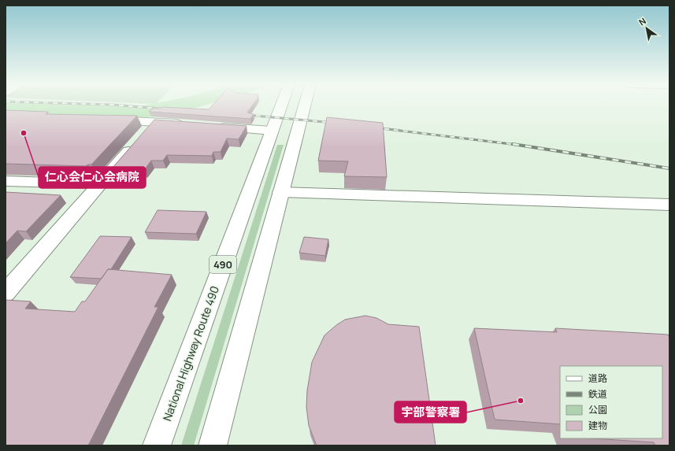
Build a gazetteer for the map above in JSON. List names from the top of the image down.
{
  "streets": {
    "main road": ["490", "National Highway Route 490"]
  },
  "places": ["仁心会仁心会病院", "宇部警察署"],
  "legend": [
    "道路",
    "鉄道",
    "公園",
    "建物"
  ],
  "north": "top left"
}
